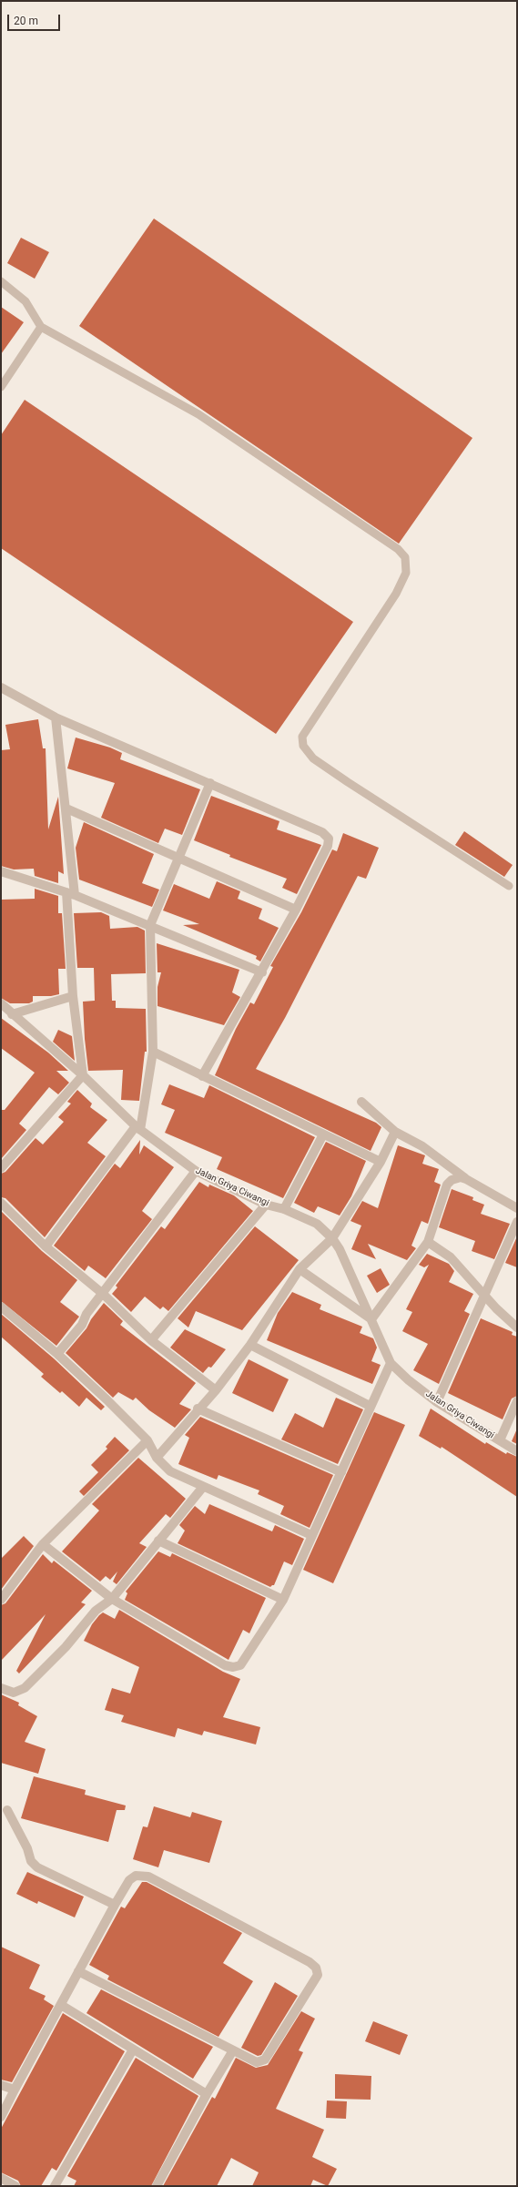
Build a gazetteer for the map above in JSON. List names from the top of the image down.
{
  "streets": {
    "street": ["Jalan Griya Ciwangi"]
  },
  "scale_bar": "20 m"
}
